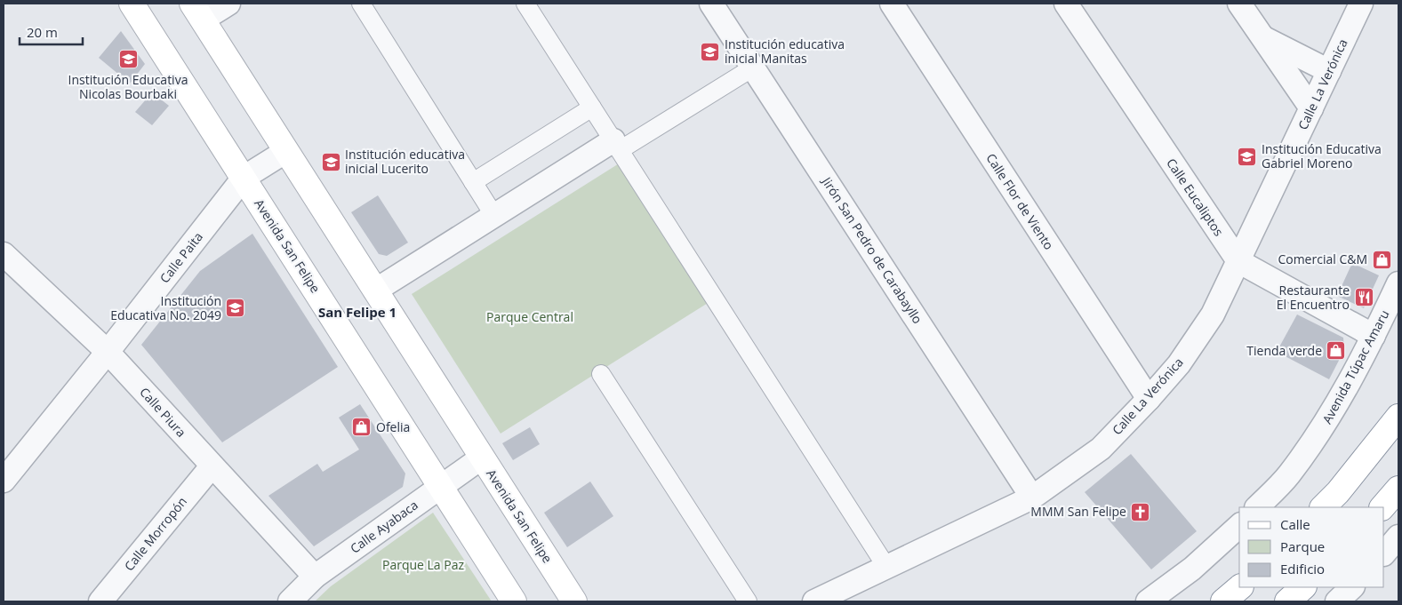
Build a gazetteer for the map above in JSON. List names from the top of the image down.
{
  "streets": {
    "main road": ["Avenida San Felipe"],
    "street": [
      "Calle La Verónica",
      "Calle Eucaliptos",
      "Calle Flor de Viento",
      "Jirón San Pedro de Carabayllo",
      "Calle Paita",
      "Avenida Túpac Amaru",
      "Calle Piura",
      "Calle Ayabaca",
      "Calle Morropón"
    ]
  },
  "crossings": [
    ["Calle La Verónica", "Calle Eucaliptos"],
    ["Calle La Verónica", "Calle Flor de Viento"],
    ["Calle La Verónica", "Jirón San Pedro de Carabayllo"],
    ["Calle Eucaliptos", "Avenida Túpac Amaru"],
    ["Avenida San Felipe", "Calle Paita"],
    ["Avenida San Felipe", "Calle Ayabaca"],
    ["Calle Paita", "Calle Piura"],
    ["Calle Piura", "Calle Ayabaca"],
    ["Calle Piura", "Calle Morropón"]
  ],
  "districts": ["San Felipe 1"],
  "parks": ["Parque Central", "Parque La Paz"],
  "places": {
    "school or university": [
      "Institución educativa inicial Manitas",
      "Institución Educativa Nicolas Bourbaki",
      "Institución Educativa Gabriel Moreno",
      "Institución educativa inicial Lucerito",
      "Institución Educativa No. 2049"
    ],
    "shop": ["Comercial C&M", "Tienda verde", "Ofelia"],
    "restaurant": ["Restaurante El Encuentro"],
    "church": ["MMM San Felipe"]
  },
  "legend": ["Calle", "Parque", "Edificio"],
  "scale_bar": "20 m"
}
